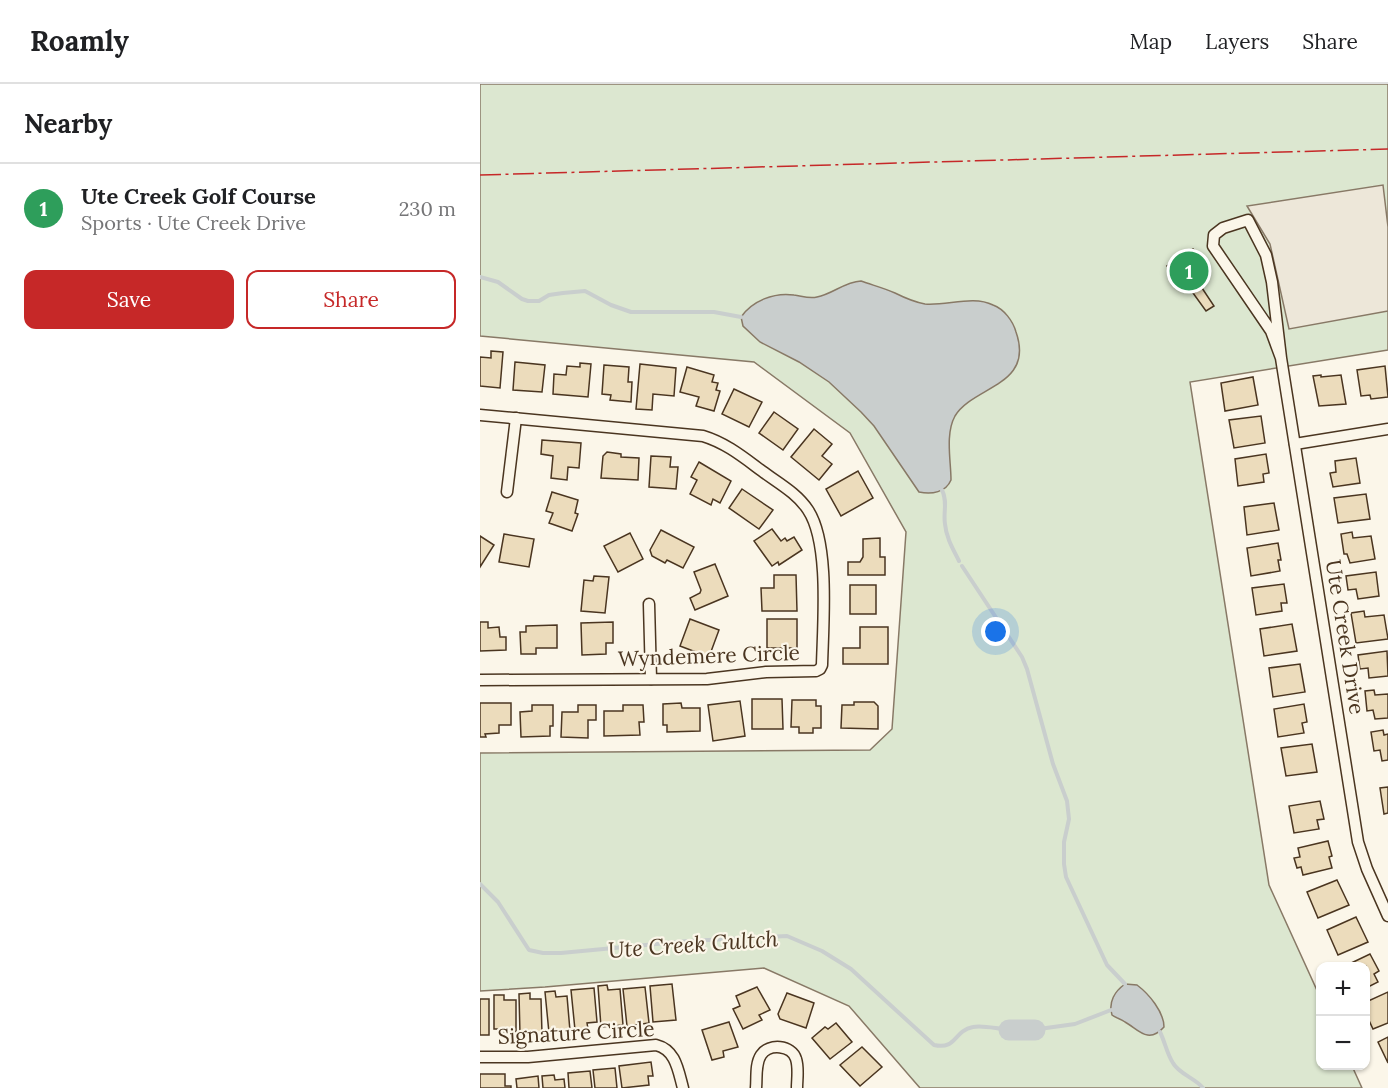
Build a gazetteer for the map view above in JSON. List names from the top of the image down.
{
  "streets": {
    "street": ["Ute Creek Drive", "Wyndemere Circle", "Signature Circle"]
  },
  "water": ["Ute Creek Gultch"],
  "page": {
    "header": "Roamly",
    "nav": ["Map", "Layers", "Share"],
    "heading": "Nearby",
    "list": [
      {
        "mark": "1",
        "name": "Ute Creek Golf Course",
        "note": "Sports · Ute Creek Drive",
        "value": "230 m"
      }
    ],
    "pins": "1",
    "buttons": ["Save", "Share"],
    "map_buttons": ["+", "−"]
  }
}
